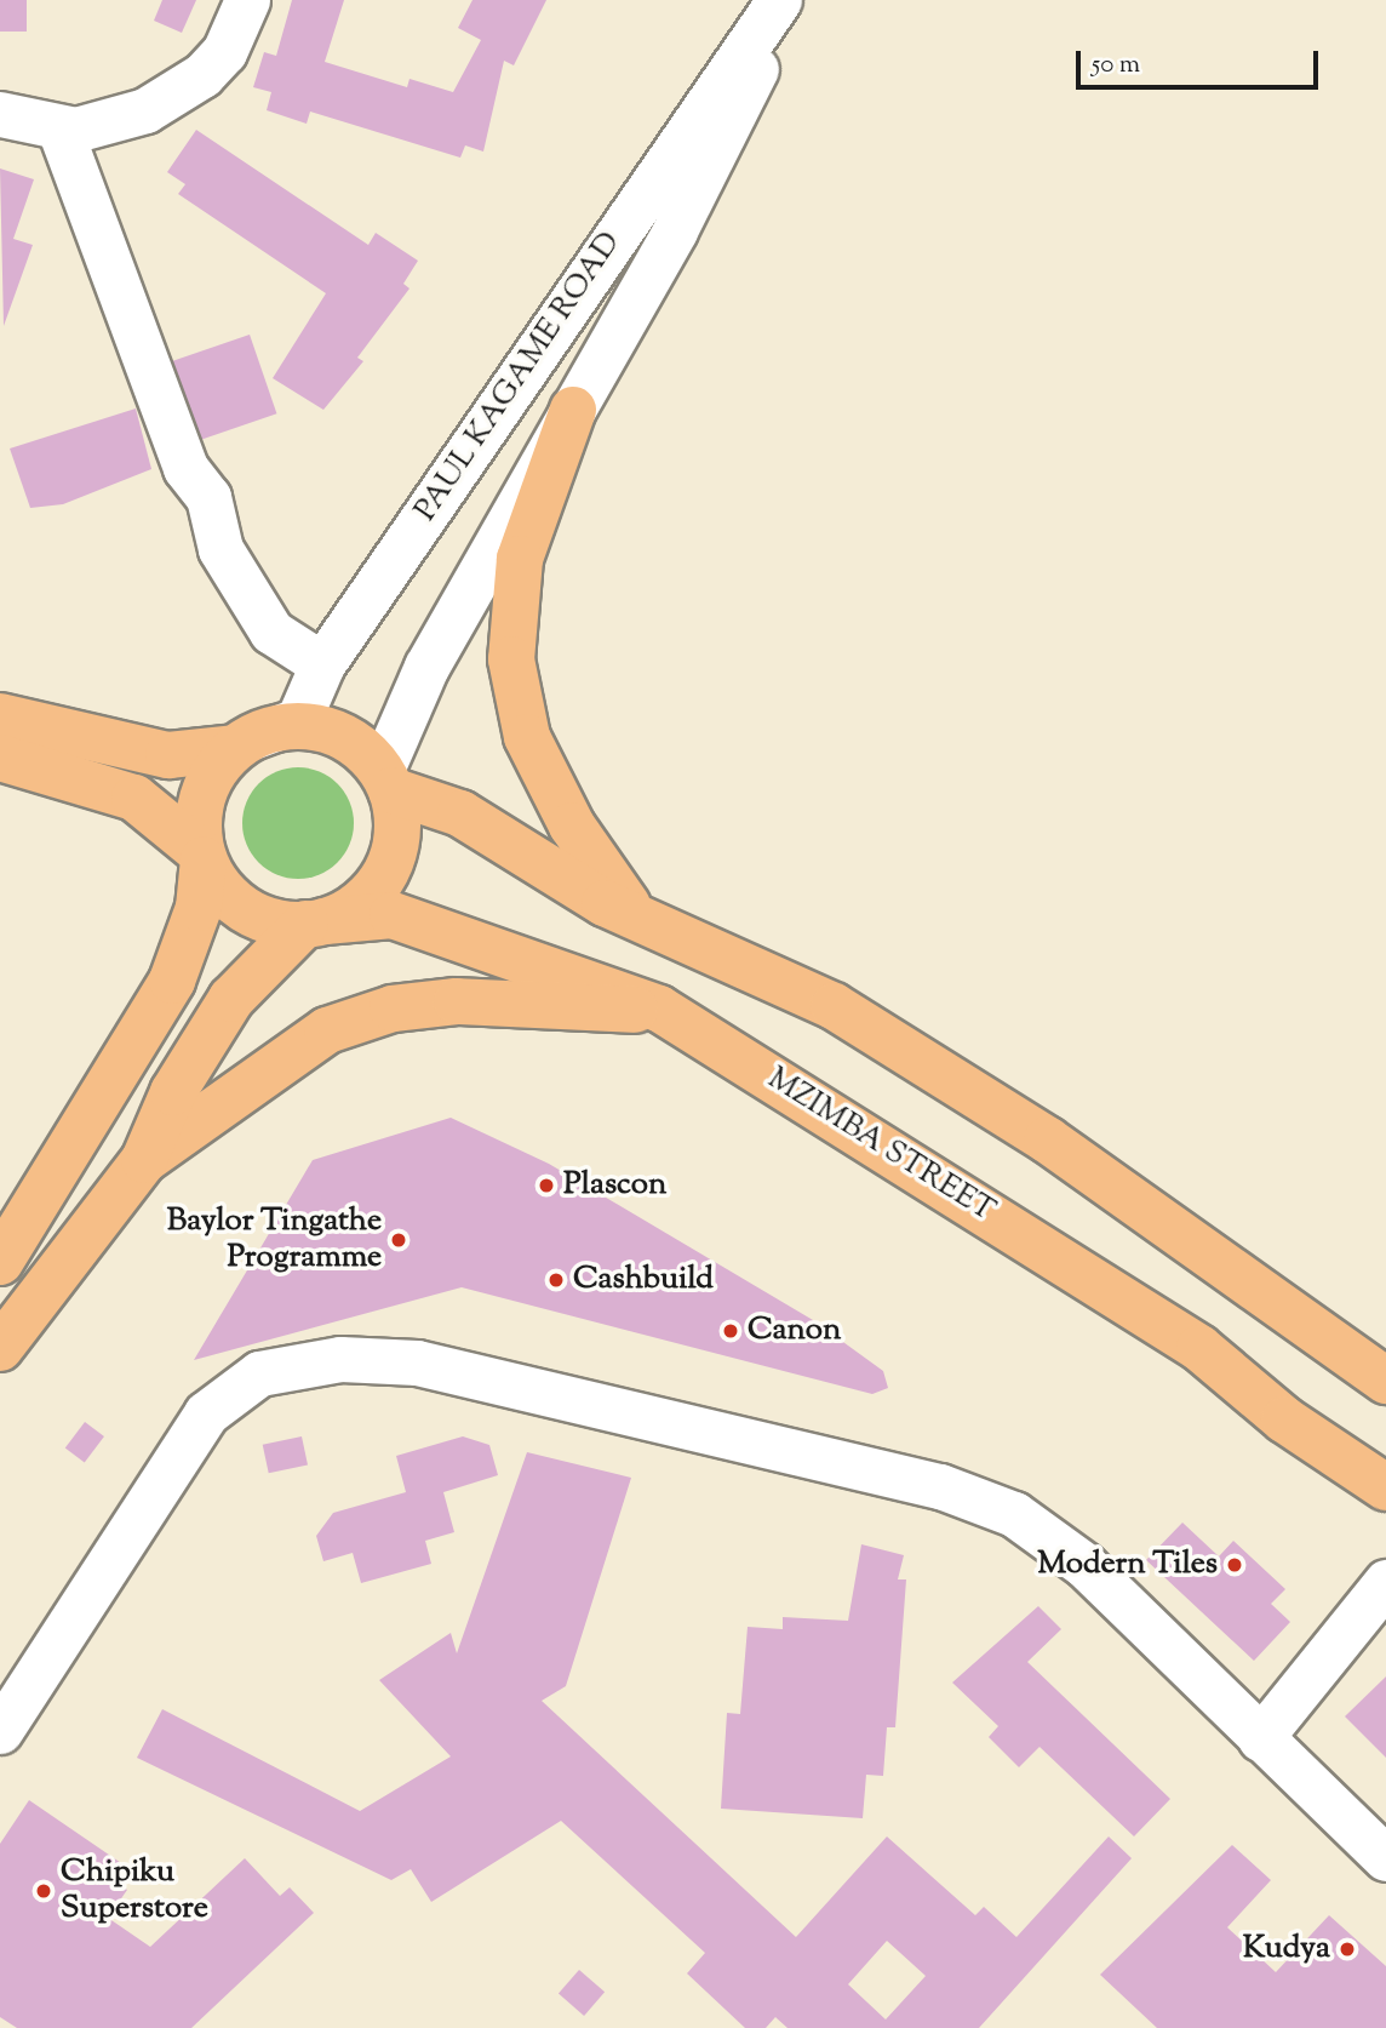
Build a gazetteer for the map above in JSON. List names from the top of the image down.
{
  "streets": {
    "main road": ["MZIMBA STREET"],
    "street": ["PAUL KAGAME ROAD"]
  },
  "crossings": [
    ["PAUL KAGAME ROAD", "MZIMBA STREET"]
  ],
  "places": [
    "Plascon",
    "Baylor Tingathe Programme",
    "Cashbuild",
    "Canon",
    "Modern Tiles",
    "Chipiku Superstore",
    "Kudya"
  ],
  "scale_bar": "50 m"
}
